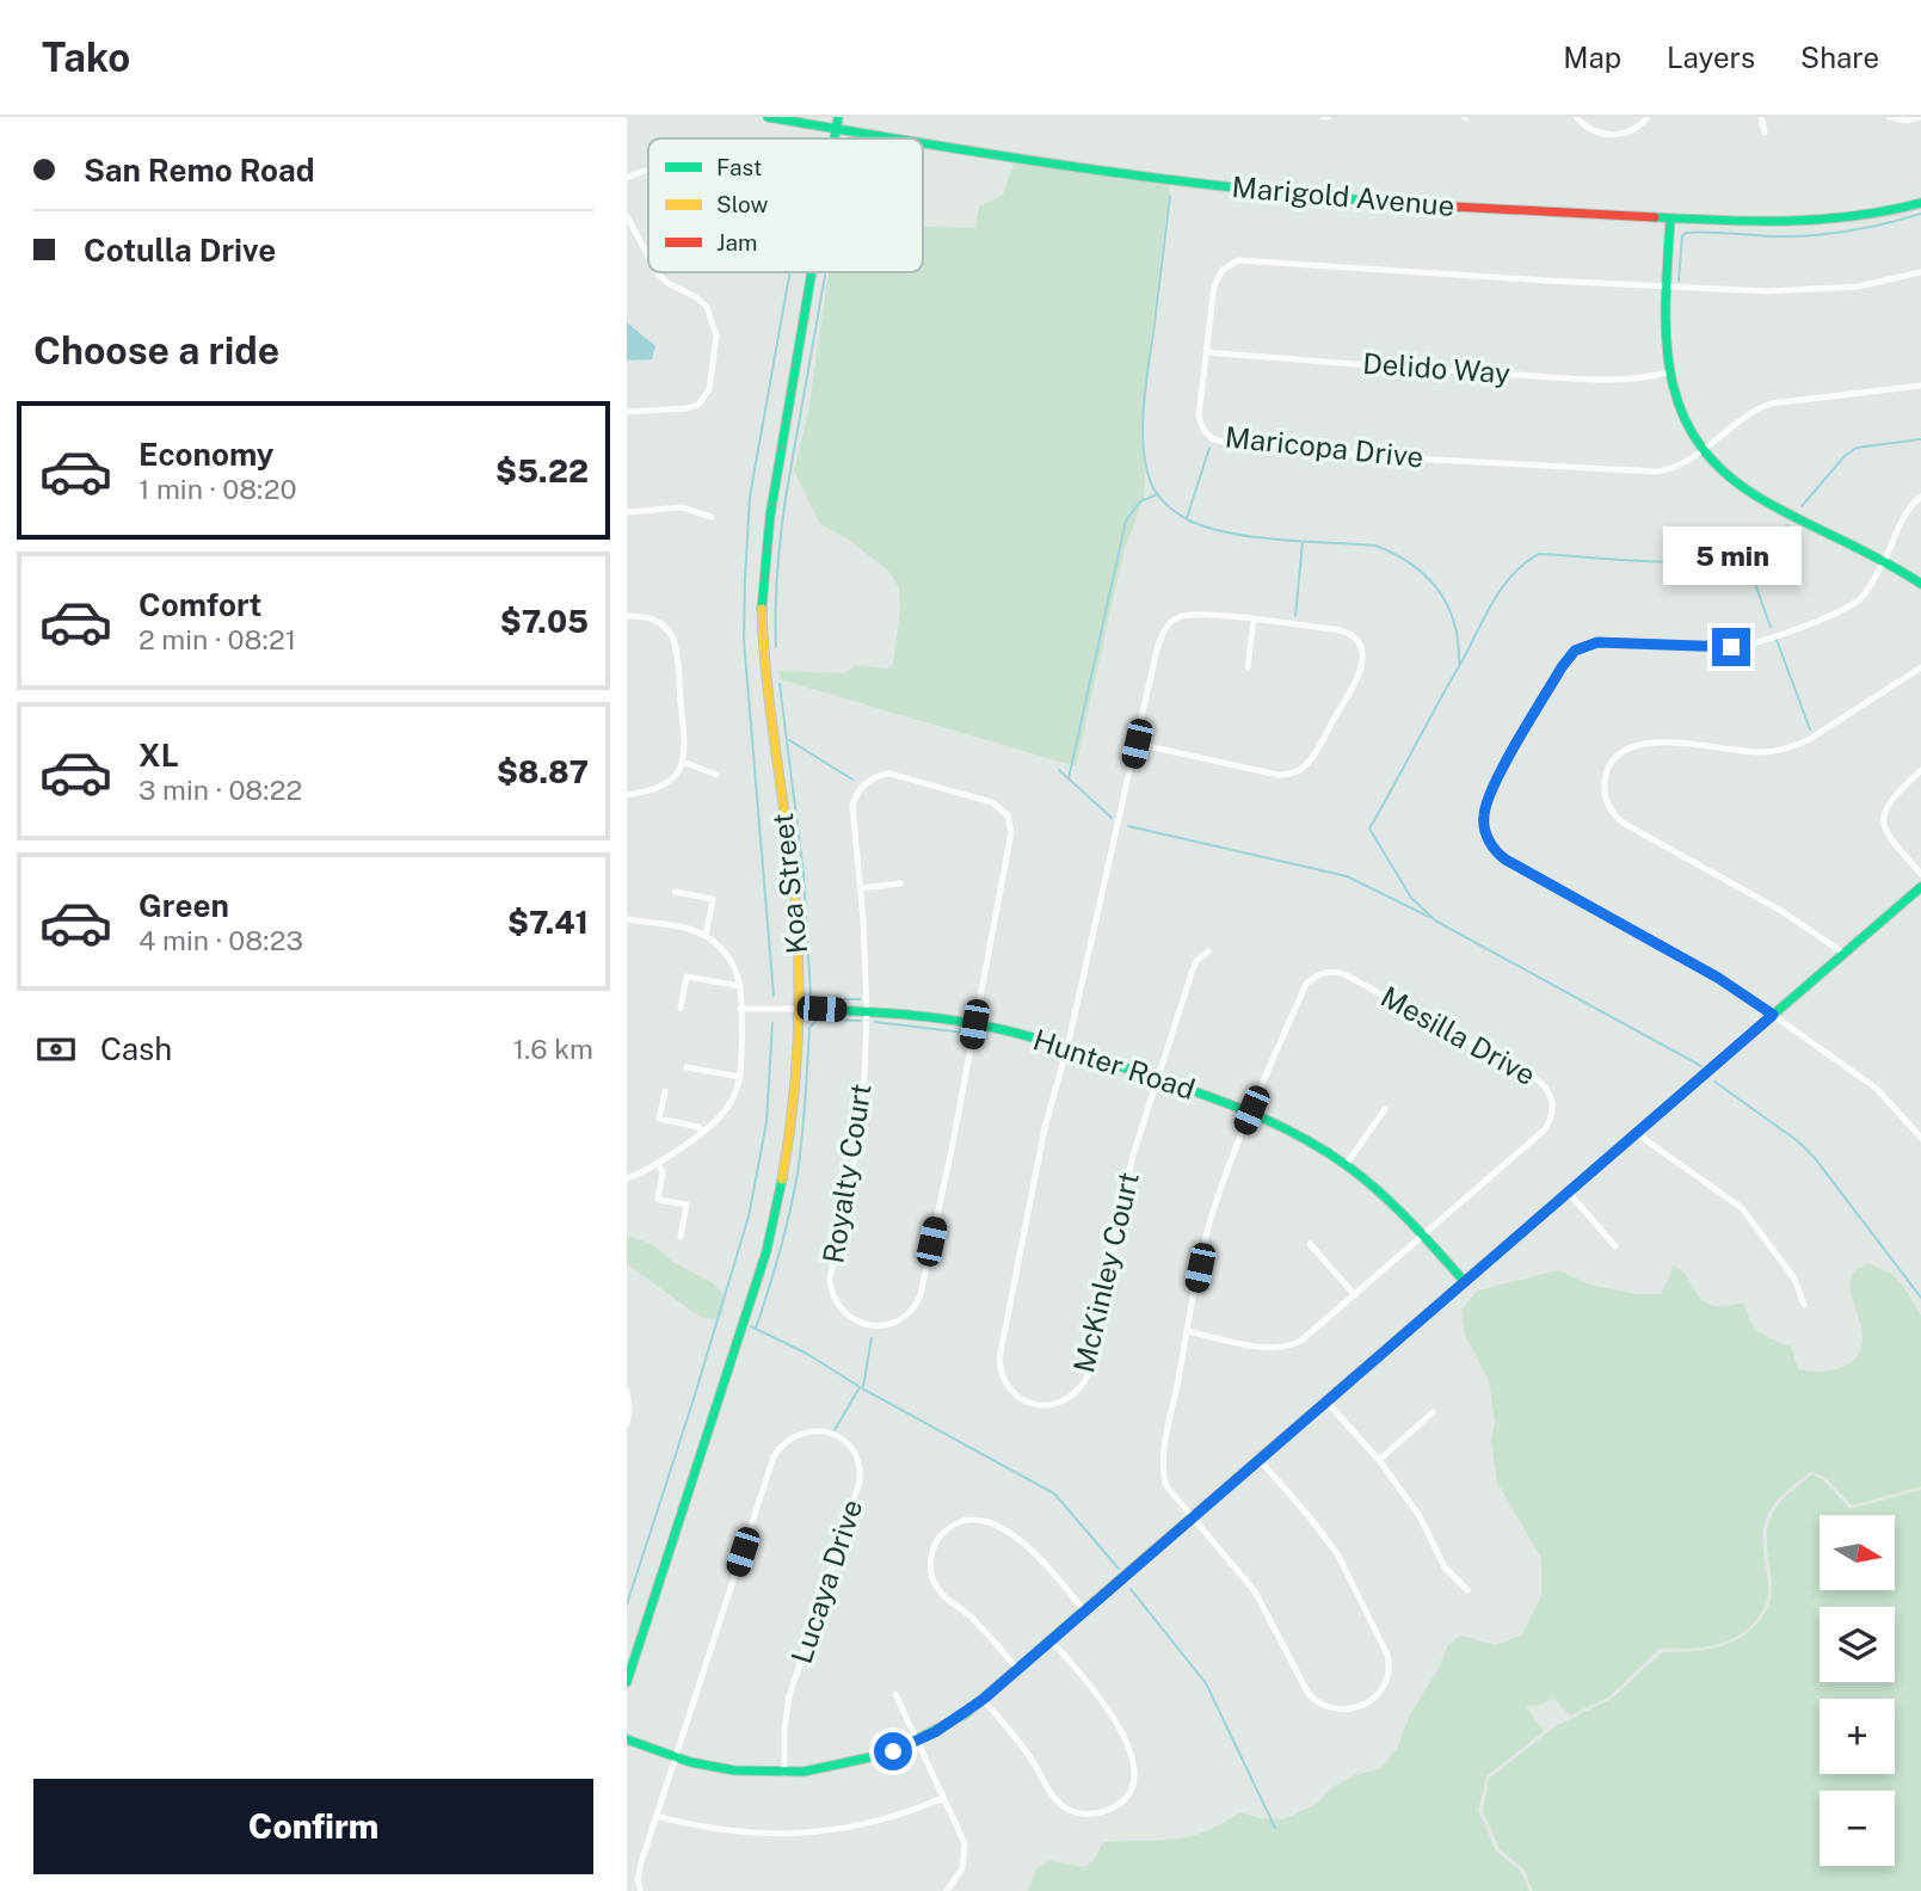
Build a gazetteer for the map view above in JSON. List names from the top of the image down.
{
  "streets": {
    "street": [
      "Marigold Avenue",
      "Delido Way",
      "Maricopa Drive",
      "Koa Street",
      "Mesilla Drive",
      "Hunter Road",
      "Royalty Court",
      "McKinley Court",
      "Lucaya Drive"
    ]
  },
  "crossings": [
    ["Marigold Avenue", "Koa Street"],
    ["Delido Way", "Maricopa Drive"],
    ["Koa Street", "Hunter Road"],
    ["Mesilla Drive", "Hunter Road"],
    ["Hunter Road", "Royalty Court"],
    ["Hunter Road", "McKinley Court"]
  ],
  "legend": ["Fast", "Slow", "Jam"],
  "north": "right",
  "page": {
    "header": "Tako",
    "nav": ["Map", "Layers", "Share"],
    "banner": ["San Remo Road", "Cotulla Drive"],
    "heading": "Choose a ride",
    "list": [
      {
        "name": "Economy",
        "note": "1 min · 08:20",
        "value": "$5.22"
      },
      {
        "name": "Comfort",
        "note": "2 min · 08:21",
        "value": "$7.05"
      },
      {
        "name": "XL",
        "note": "3 min · 08:22",
        "value": "$8.87"
      },
      {
        "name": "Green",
        "note": "4 min · 08:23",
        "value": "$7.41"
      }
    ],
    "bubble": "5 min",
    "pay": ["Cash", "1.6 km"],
    "map_buttons": ["+", "−"],
    "buttons": "Confirm"
  }
}
